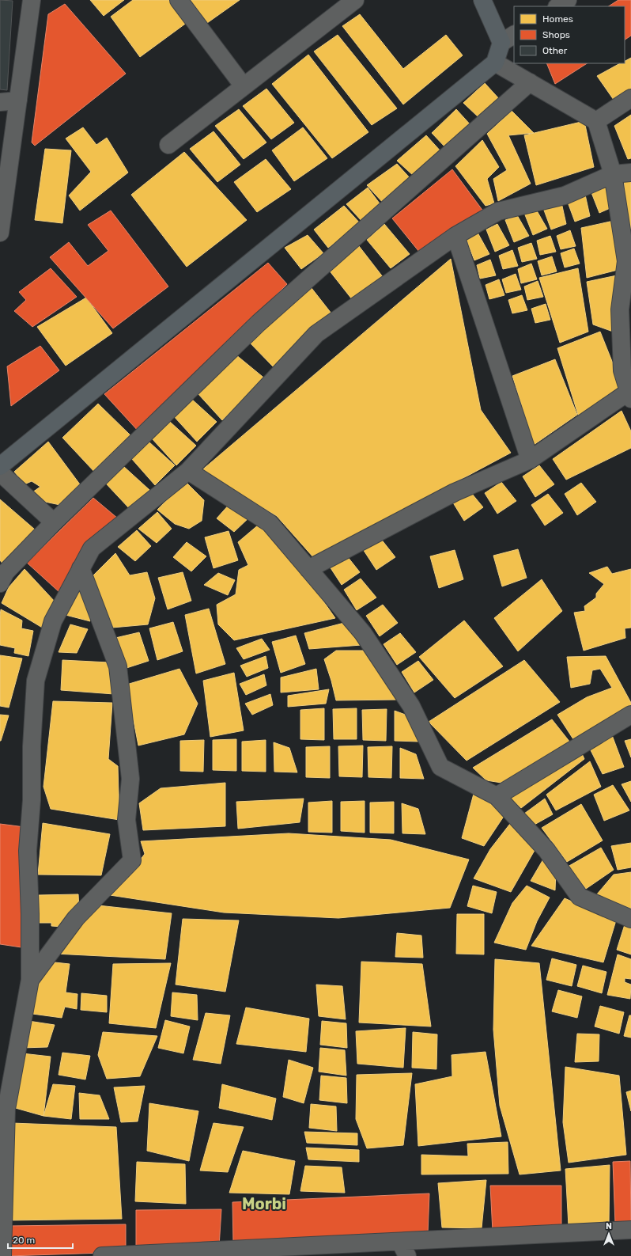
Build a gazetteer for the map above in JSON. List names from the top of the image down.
{
  "districts": ["Morbi"],
  "legend": ["Homes", "Shops", "Other"],
  "scale_bar": "20 m",
  "north": "top"
}
